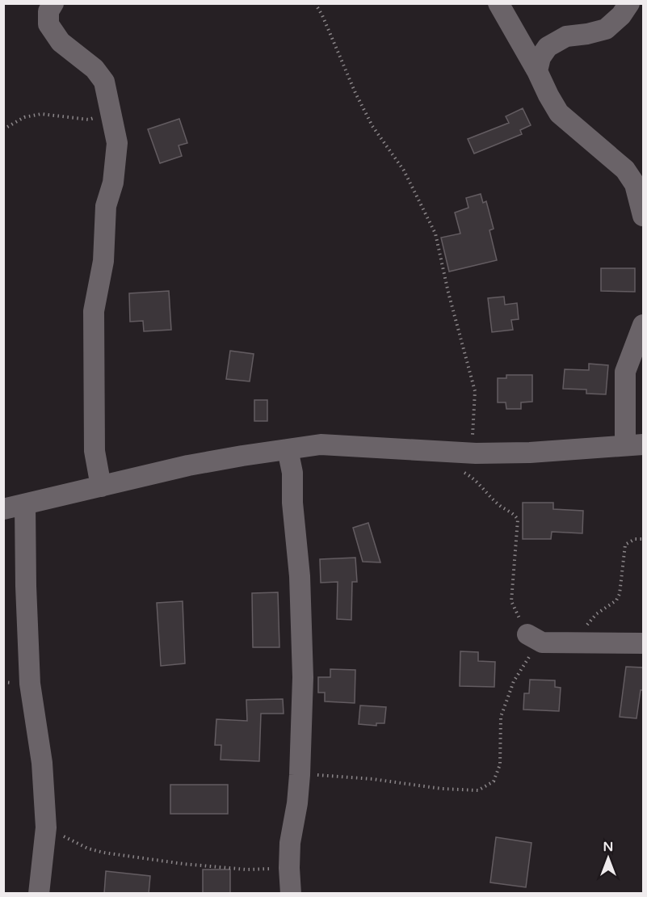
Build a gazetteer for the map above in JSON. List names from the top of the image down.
{
  "north": "top"
}
